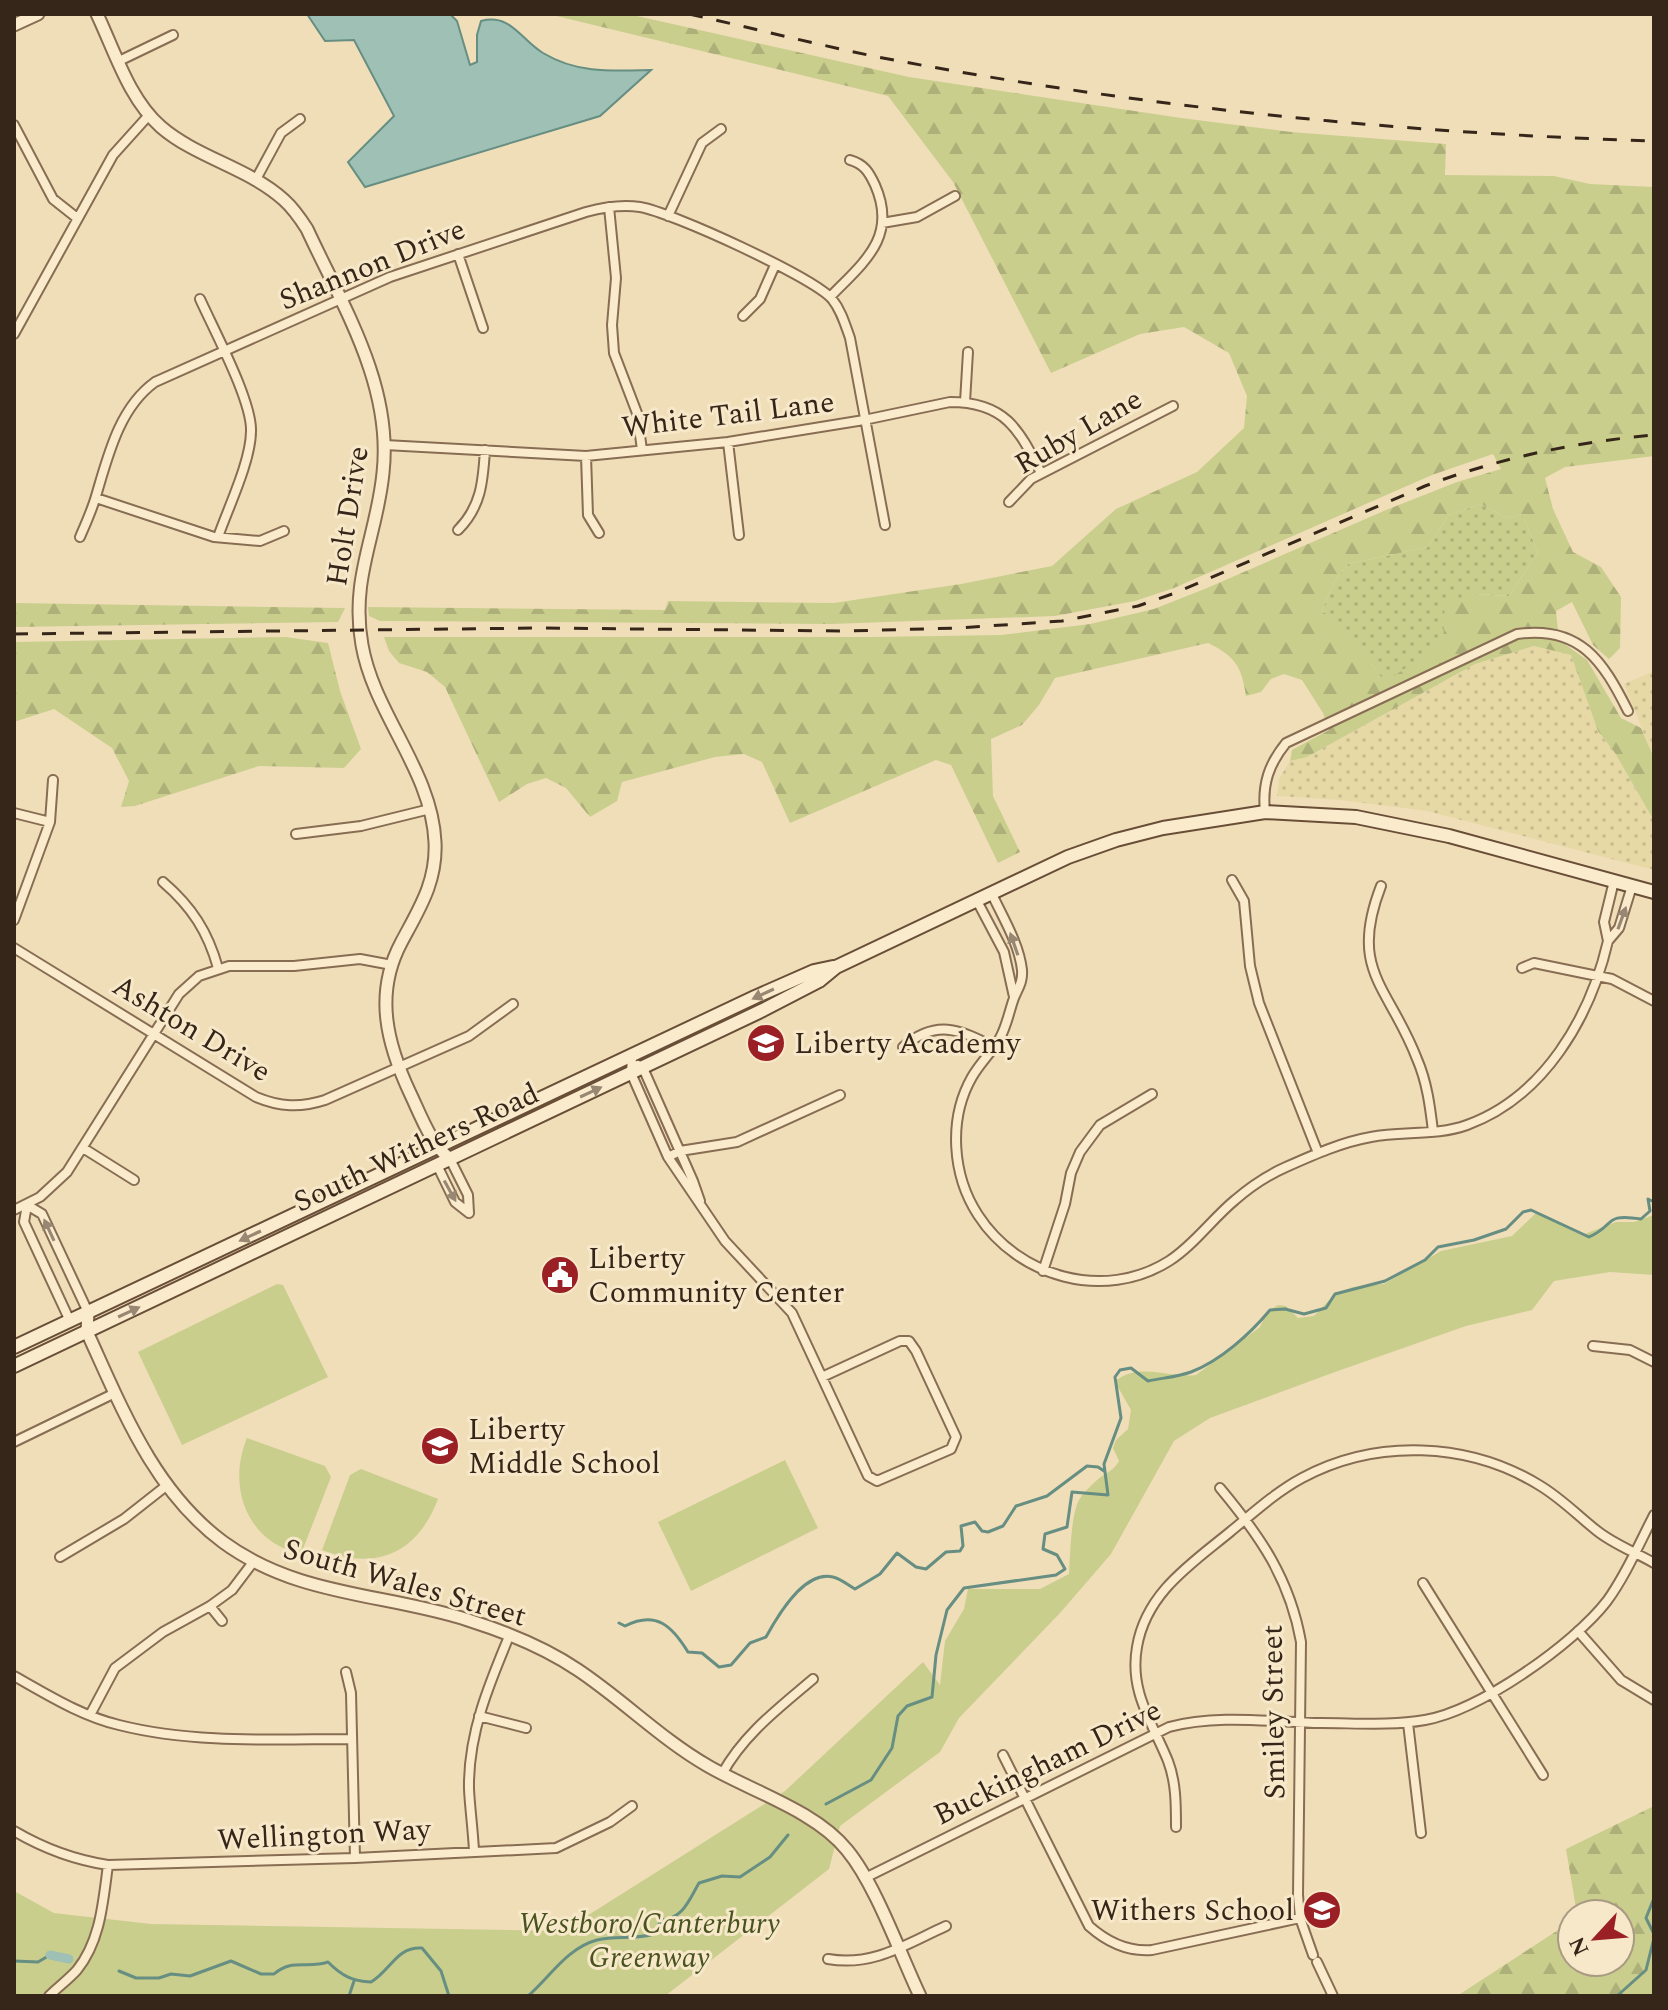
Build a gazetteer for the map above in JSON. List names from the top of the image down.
{
  "streets": {
    "main road": ["South Withers Road"],
    "street": [
      "Shannon Drive",
      "White Tail Lane",
      "Ruby Lane",
      "Holt Drive",
      "Ashton Drive",
      "South Wales Street",
      "Smiley Street",
      "Buckingham Drive",
      "Wellington Way"
    ]
  },
  "crossings": [
    ["Shannon Drive", "White Tail Lane"],
    ["Shannon Drive", "Holt Drive"],
    ["White Tail Lane", "Ruby Lane"],
    ["White Tail Lane", "Holt Drive"],
    ["Holt Drive", "Ashton Drive"],
    ["Holt Drive", "South Withers Road"],
    ["South Withers Road", "South Wales Street"],
    ["South Wales Street", "Buckingham Drive"],
    ["Smiley Street", "Buckingham Drive"]
  ],
  "parks": ["Westboro/Canterbury Greenway"],
  "places": {
    "school or university": ["Liberty Academy", "Liberty Middle School", "Withers School"],
    "public building": ["Liberty Community Center"]
  },
  "north": "bottom left"
}
